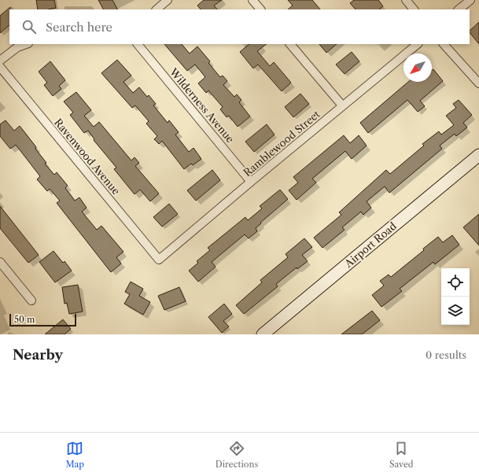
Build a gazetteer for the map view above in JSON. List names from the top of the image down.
{
  "streets": {
    "main road": ["Airport Road"],
    "street": ["Wilderness Avenue", "Ramblewood Street", "Ravenwood Avenue"]
  },
  "crossings": [
    ["Wilderness Avenue", "Ramblewood Street"],
    ["Ramblewood Street", "Ravenwood Avenue"]
  ],
  "scale_bar": "50 m",
  "north": "bottom left",
  "page": {
    "search": "Search here",
    "scale": "50 m",
    "heading": ["Nearby", "0 results"],
    "nav": ["Map", "Directions", "Saved"]
  }
}
